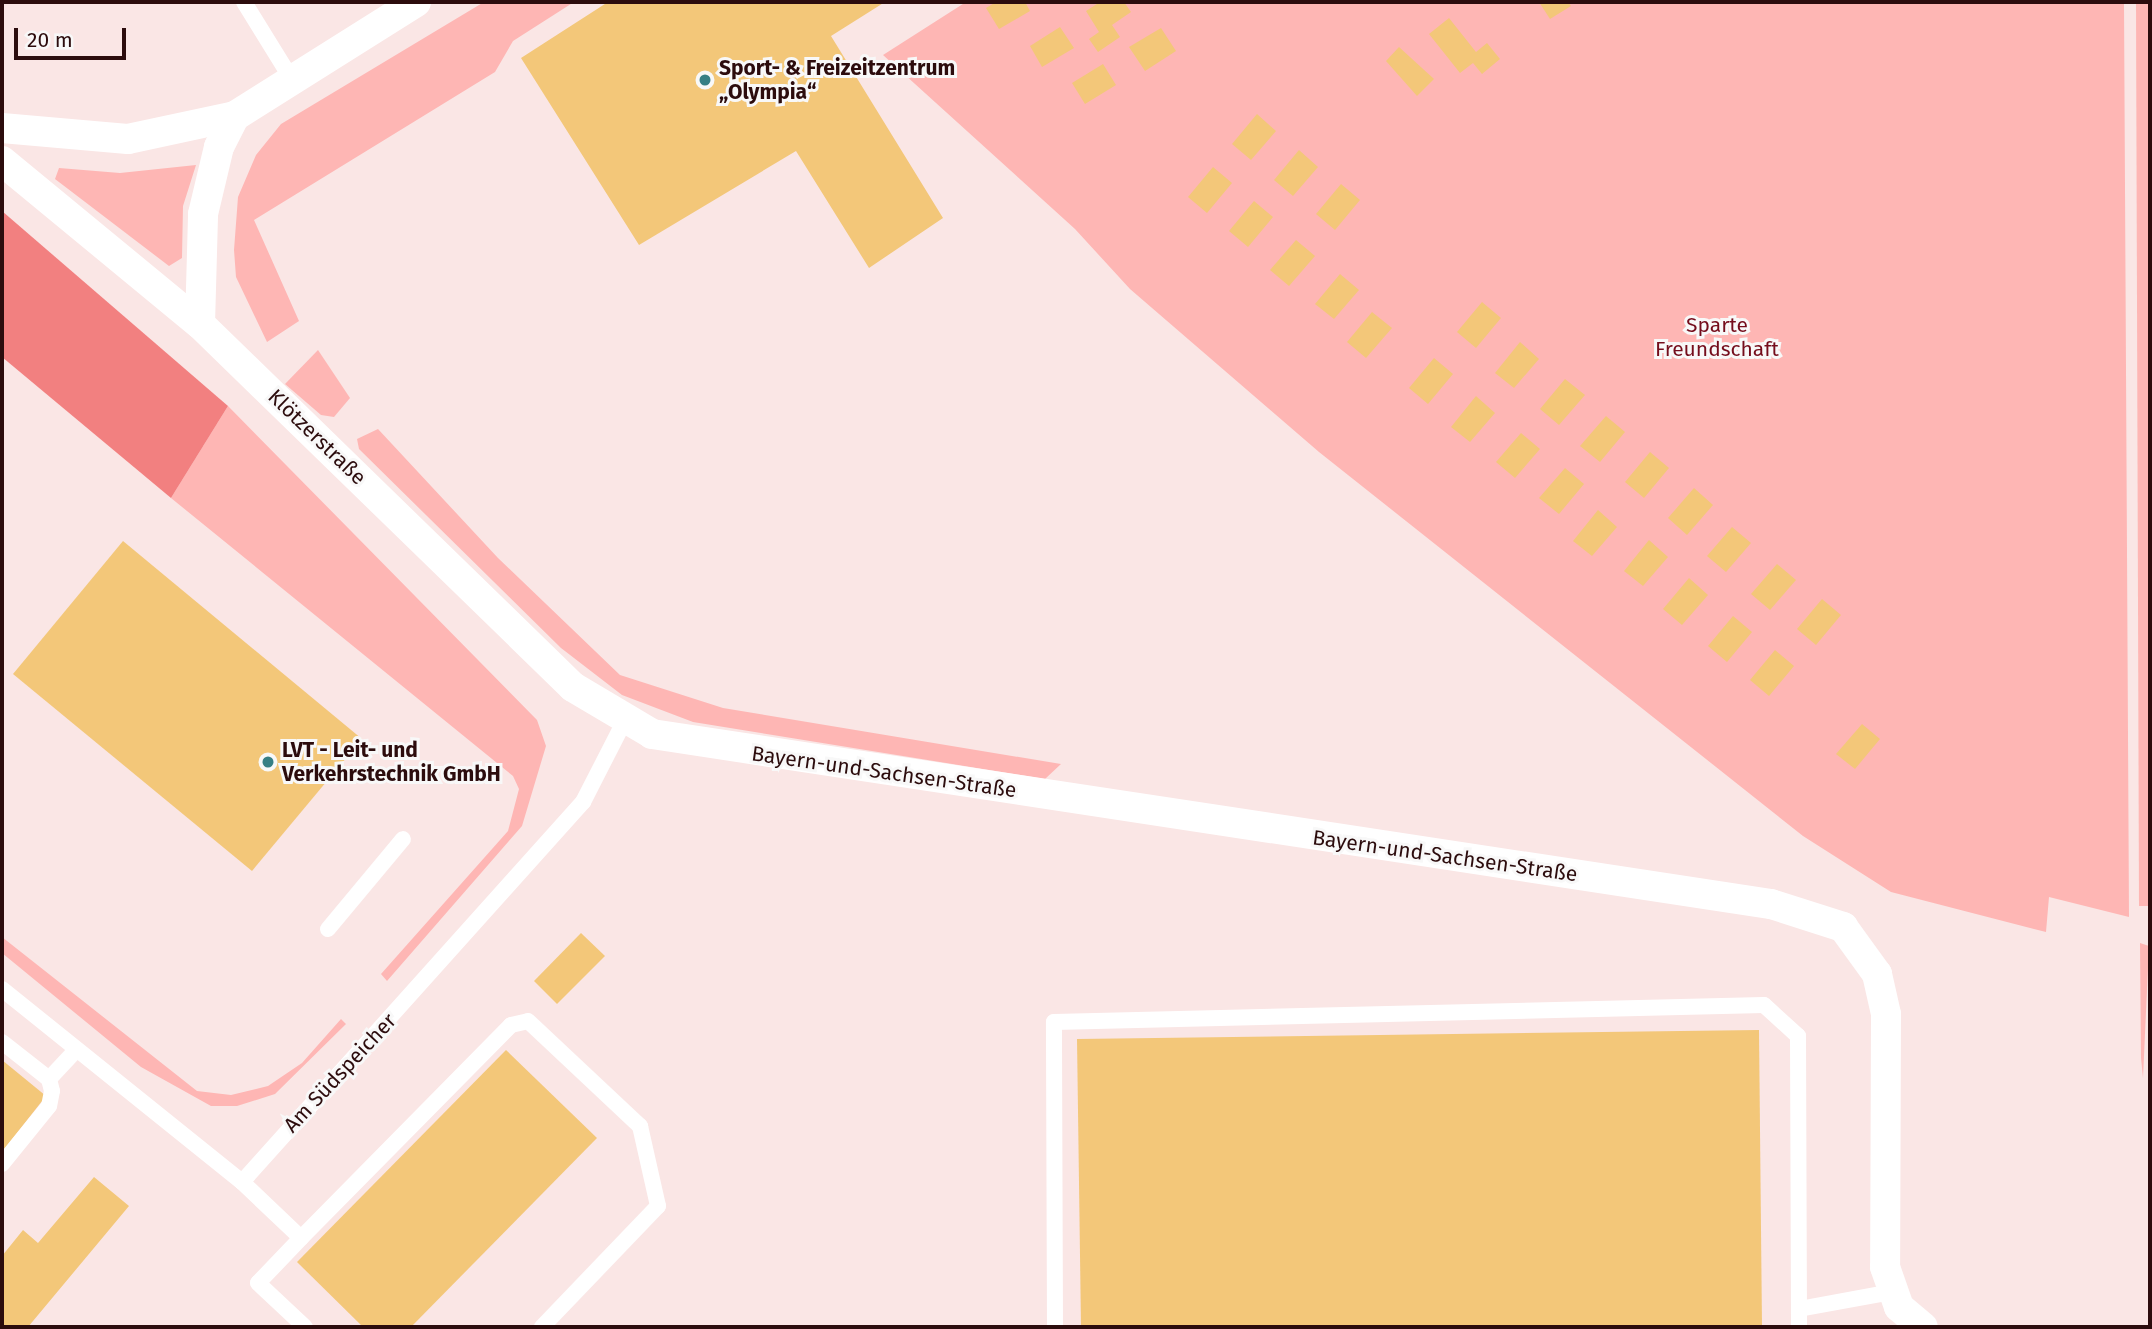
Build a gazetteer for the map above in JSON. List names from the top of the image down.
{
  "streets": {
    "street": ["Klötzerstraße", "Bayern-und-Sachsen-Straße"],
    "lane": ["Am Südspeicher"]
  },
  "crossings": [
    ["Klötzerstraße", "Bayern-und-Sachsen-Straße"],
    ["Klötzerstraße", "Am Südspeicher"],
    ["Bayern-und-Sachsen-Straße", "Am Südspeicher"]
  ],
  "parks": ["Sparte Freundschaft"],
  "places": ["Sport- & Freizeitzentrum „Olympia“", "LVT - Leit- und Verkehrstechnik GmbH"],
  "scale_bar": "20 m"
}
